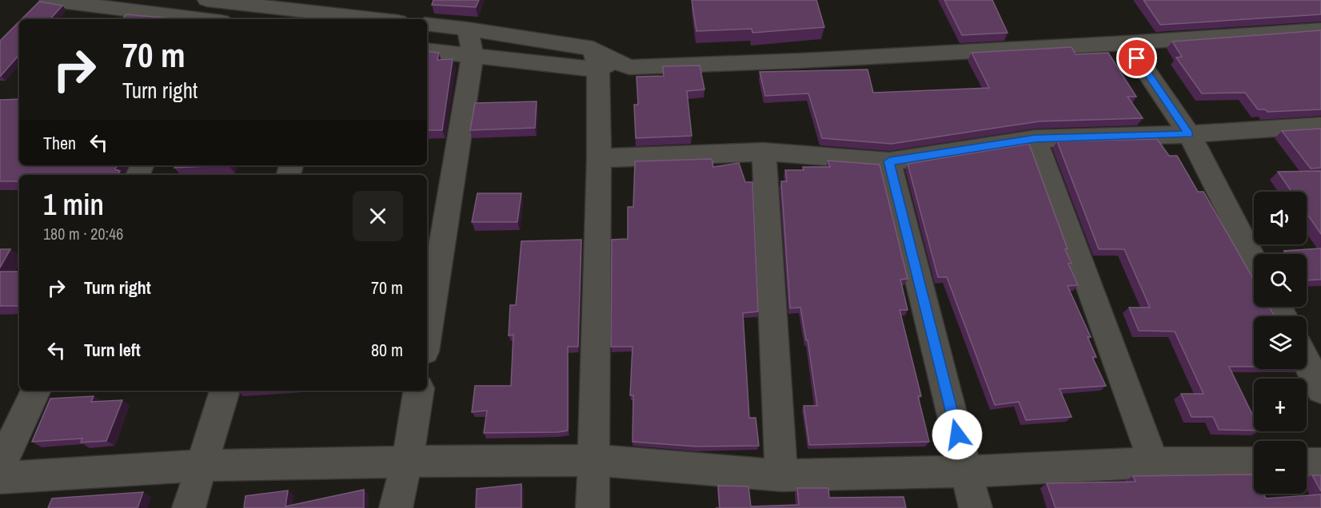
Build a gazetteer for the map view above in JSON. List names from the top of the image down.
{
  "page": {
    "turn": ["70 m", "Turn right"],
    "then": "Then",
    "heading": ["1 min", "180 m · 20:46"],
    "map_buttons": ["+", "−"],
    "list": [
      {
        "name": "Turn right",
        "value": "70 m"
      },
      {
        "name": "Turn left",
        "value": "80 m"
      }
    ]
  }
}
